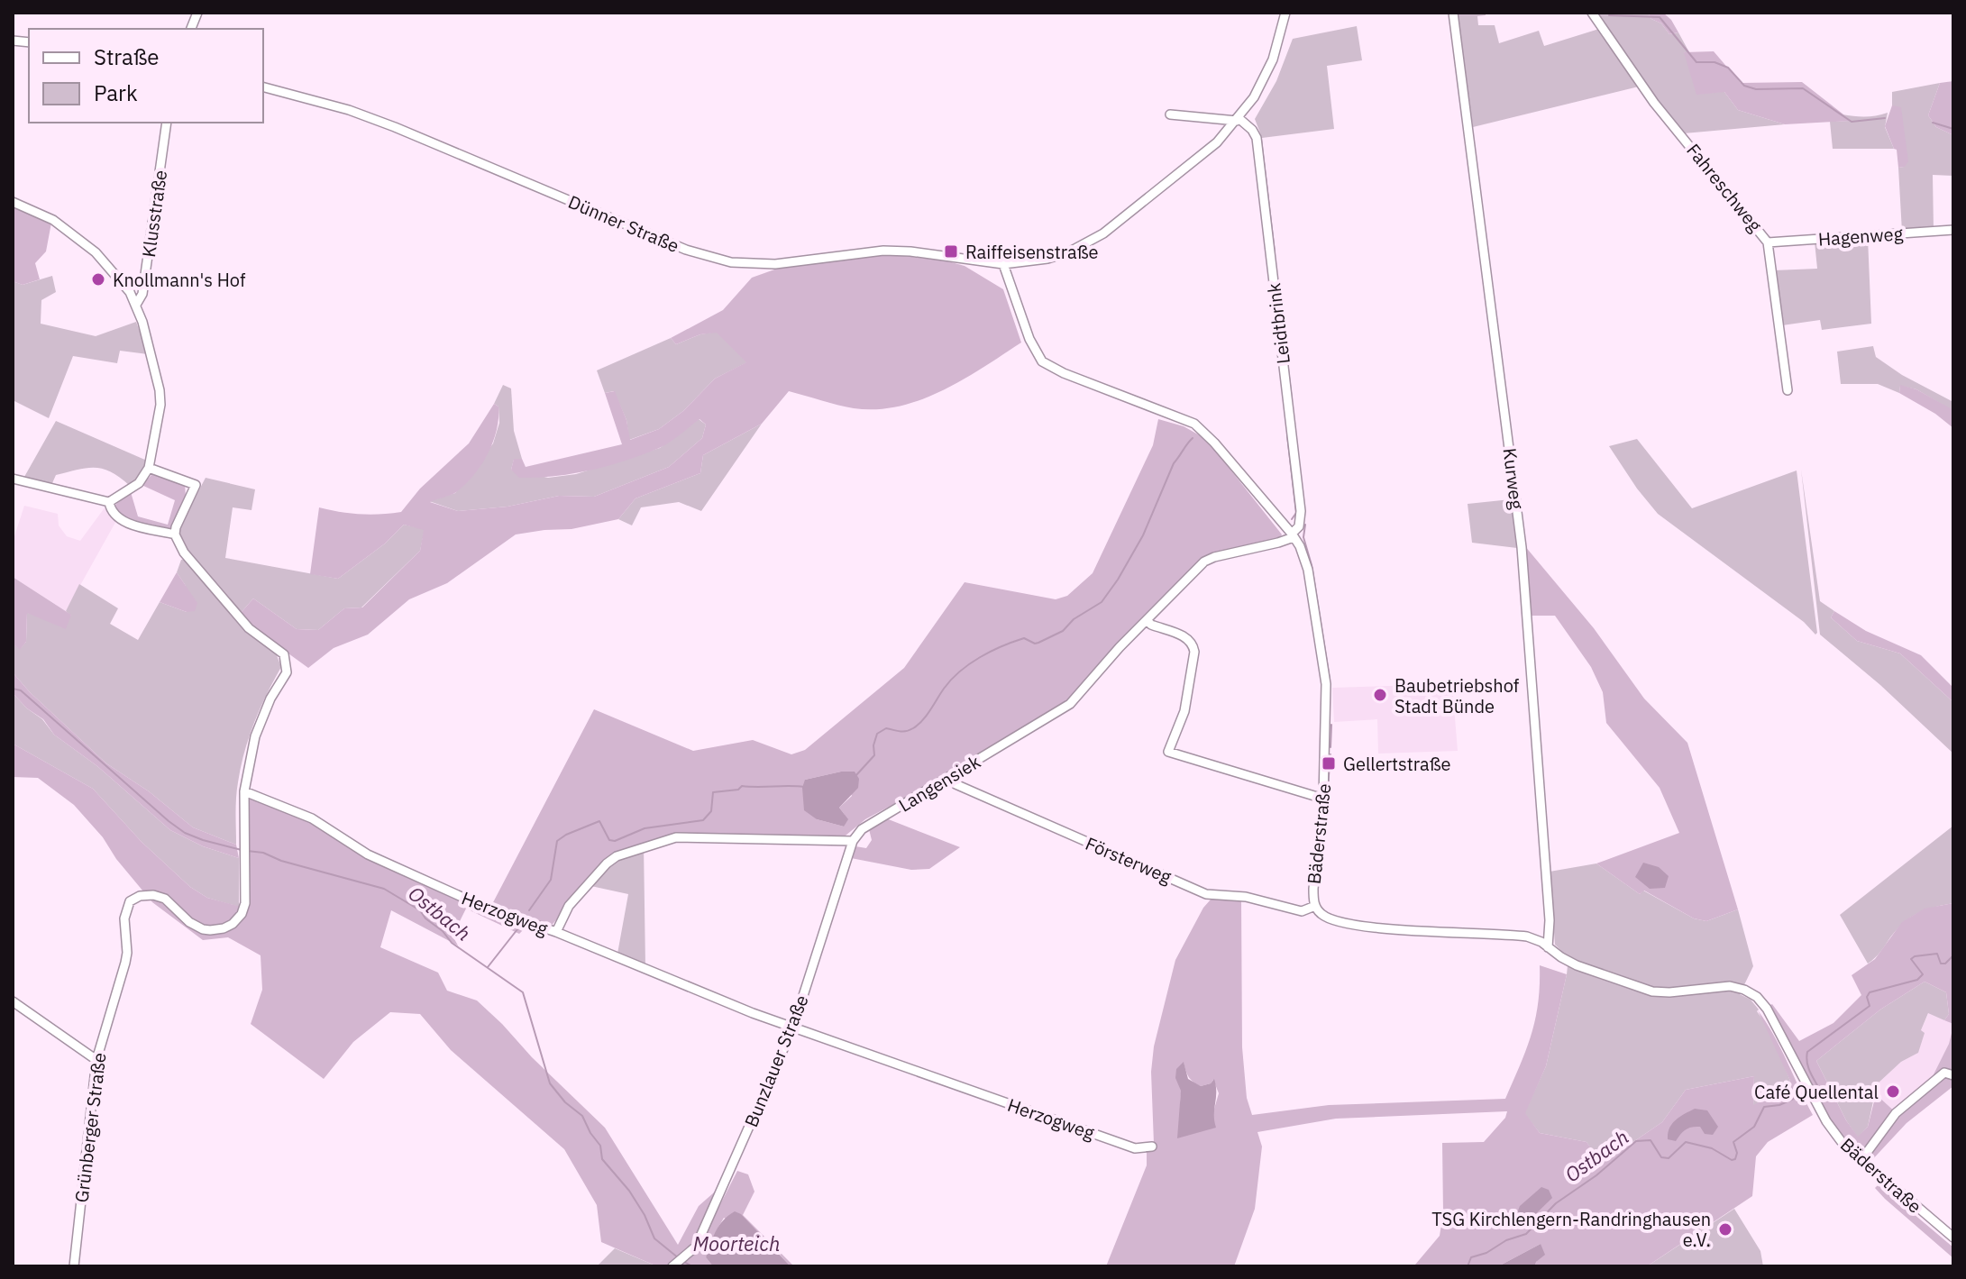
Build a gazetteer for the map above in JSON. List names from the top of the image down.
{
  "streets": {
    "street": [
      "Fahreschweg",
      "Klusstraße",
      "Dünner Straße",
      "Hagenweg",
      "Leidtbrink",
      "Kurweg",
      "Langensiek",
      "Bäderstraße",
      "Försterweg",
      "Herzogweg",
      "Bunzlauer Straße",
      "Grünberger Straße"
    ]
  },
  "crossings": [
    ["Fahreschweg", "Hagenweg"],
    ["Dünner Straße", "Bäderstraße"],
    ["Leidtbrink", "Langensiek"],
    ["Leidtbrink", "Bäderstraße"],
    ["Kurweg", "Bäderstraße"],
    ["Langensiek", "Bäderstraße"],
    ["Langensiek", "Försterweg"],
    ["Langensiek", "Bunzlauer Straße"],
    ["Bäderstraße", "Försterweg"],
    ["Herzogweg", "Bunzlauer Straße"],
    ["Herzogweg", "Grünberger Straße"]
  ],
  "water": ["Ostbach", "Moorteich"],
  "places": {
    "transit": ["Raiffeisenstraße", "Gellertstraße"],
    "other": [
      "Knollmann's Hof",
      "Baubetriebshof Stadt Bünde",
      "Café Quellental",
      "TSG Kirchlengern-Randringhausen e.V."
    ]
  },
  "legend": ["Straße", "Park"]
}
